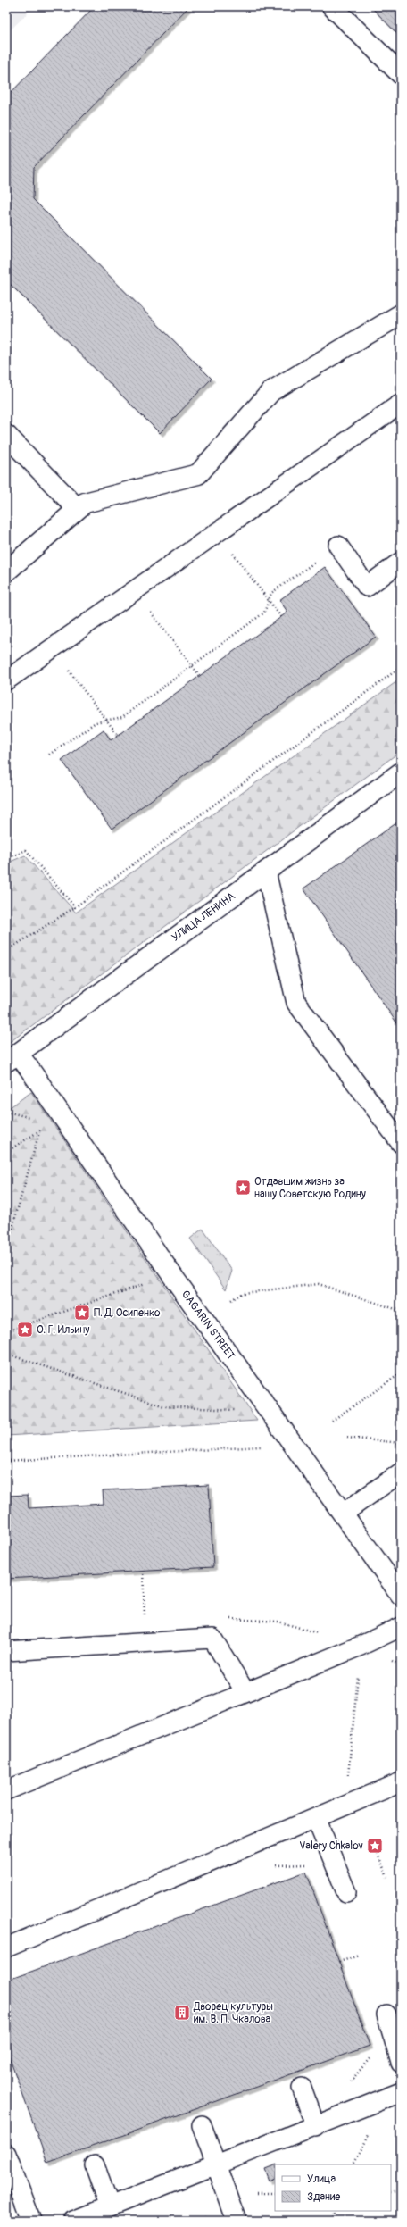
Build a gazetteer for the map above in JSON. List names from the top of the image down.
{
  "streets": {
    "street": ["УЛИЦА ЛЕНИНА", "GAGARIN STREET"]
  },
  "crossings": [
    ["УЛИЦА ЛЕНИНА", "GAGARIN STREET"]
  ],
  "places": {
    "place": [
      "Отдавшим жизнь за нашу Советскую Родину",
      "П. Д. Осипенко",
      "О. Г. Ильину",
      "Valery Chkalov"
    ],
    "building": ["Дворец культуры им. В. П. Чкалова"]
  },
  "legend": ["Улица", "Здание"]
}
